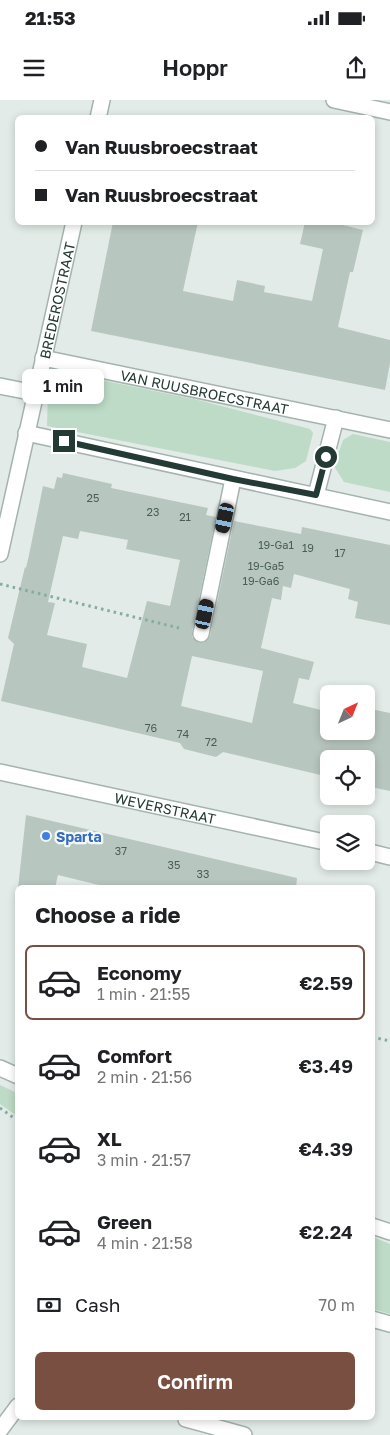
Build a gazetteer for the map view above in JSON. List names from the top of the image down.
{
  "streets": {
    "street": ["BREDEROSTRAAT", "VAN RUUSBROECSTRAAT", "WEVERSTRAAT"]
  },
  "crossings": [
    ["BREDEROSTRAAT", "VAN RUUSBROECSTRAAT"]
  ],
  "places": ["Sparta"],
  "house_numbers": [
    "25",
    "23",
    "21",
    "19-Ga1",
    "19",
    "17",
    "19-Ga5",
    "19-Ga6",
    "76",
    "74",
    "72",
    "37",
    "35",
    "33"
  ],
  "north": "top right",
  "page": {
    "status": "21:53",
    "header": "Hoppr",
    "banner": ["Van Ruusbroecstraat", "Van Ruusbroecstraat"],
    "bubble": "1 min",
    "heading": "Choose a ride",
    "list": [
      {
        "name": "Economy",
        "note": "1 min · 21:55",
        "value": "€2.59"
      },
      {
        "name": "Comfort",
        "note": "2 min · 21:56",
        "value": "€3.49"
      },
      {
        "name": "XL",
        "note": "3 min · 21:57",
        "value": "€4.39"
      },
      {
        "name": "Green",
        "note": "4 min · 21:58",
        "value": "€2.24"
      }
    ],
    "pay": ["Cash", "70 m"],
    "buttons": "Confirm"
  }
}
